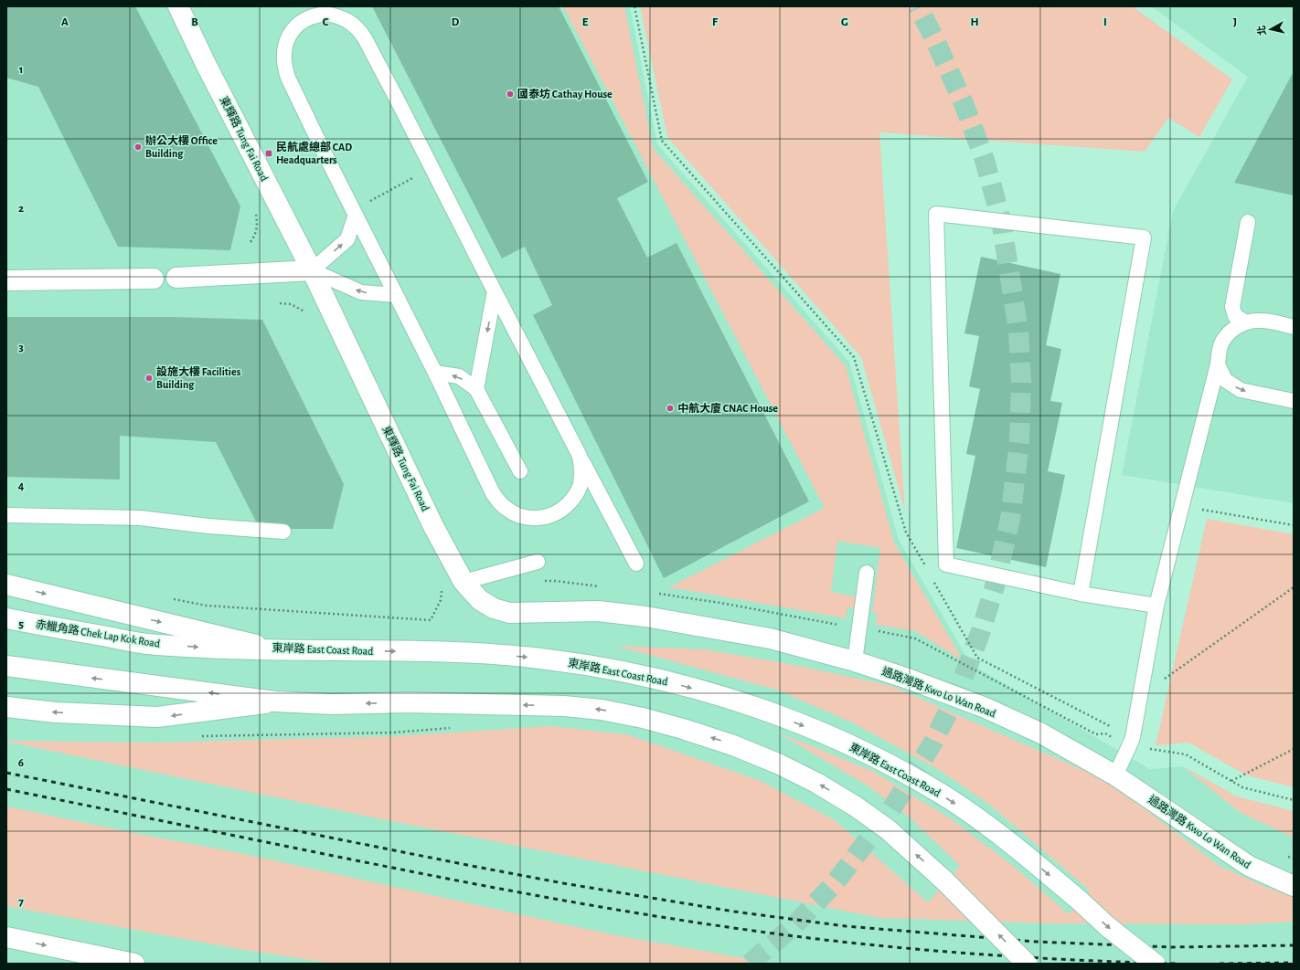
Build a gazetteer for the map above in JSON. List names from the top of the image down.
{
  "streets": {
    "main road": [
      "東輝路 Tung Fai Road",
      "赤鱲角路 Chek Lap Kok Road",
      "東岸路 East Coast Road",
      "過路灣路 Kwo Lo Wan Road"
    ]
  },
  "crossings": [
    ["東輝路 Tung Fai Road", "過路灣路 Kwo Lo Wan Road"],
    ["赤鱲角路 Chek Lap Kok Road", "東岸路 East Coast Road"]
  ],
  "places": {
    "other": [
      "國泰坊 Cathay House",
      "辦公大樓 Office Building",
      "設施大樓 Facilities Building",
      "中航大廈 CNAC House"
    ],
    "transit": ["民航處總部 CAD Headquarters"]
  },
  "north": "left",
  "grid": {
    "columns": [
      "A",
      "B",
      "C",
      "D",
      "E",
      "F",
      "G",
      "H",
      "I",
      "J"
    ],
    "rows": [
      "1",
      "2",
      "3",
      "4",
      "5",
      "6",
      "7"
    ]
  }
}
